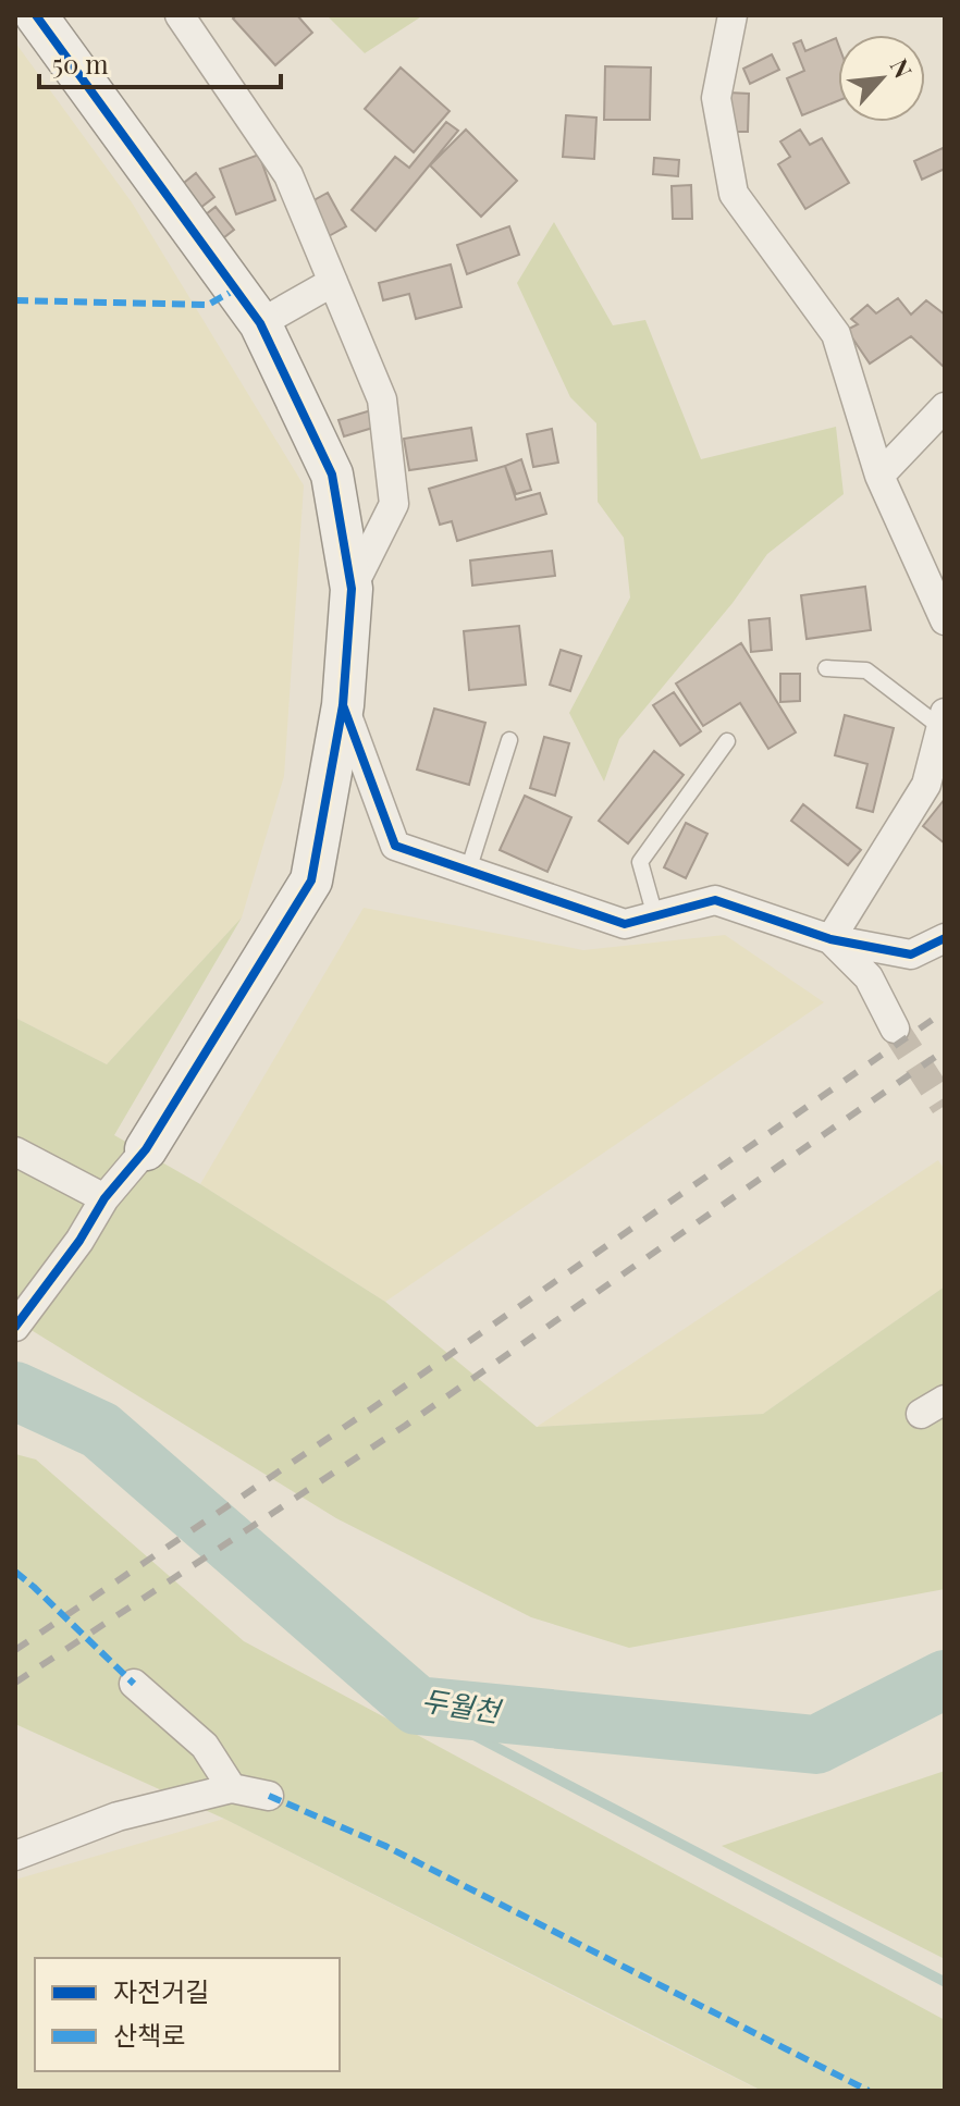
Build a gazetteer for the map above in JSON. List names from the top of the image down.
{
  "water": ["두월천"],
  "legend": ["자전거길", "산책로"],
  "scale_bar": "50 m",
  "north": "top right"
}
